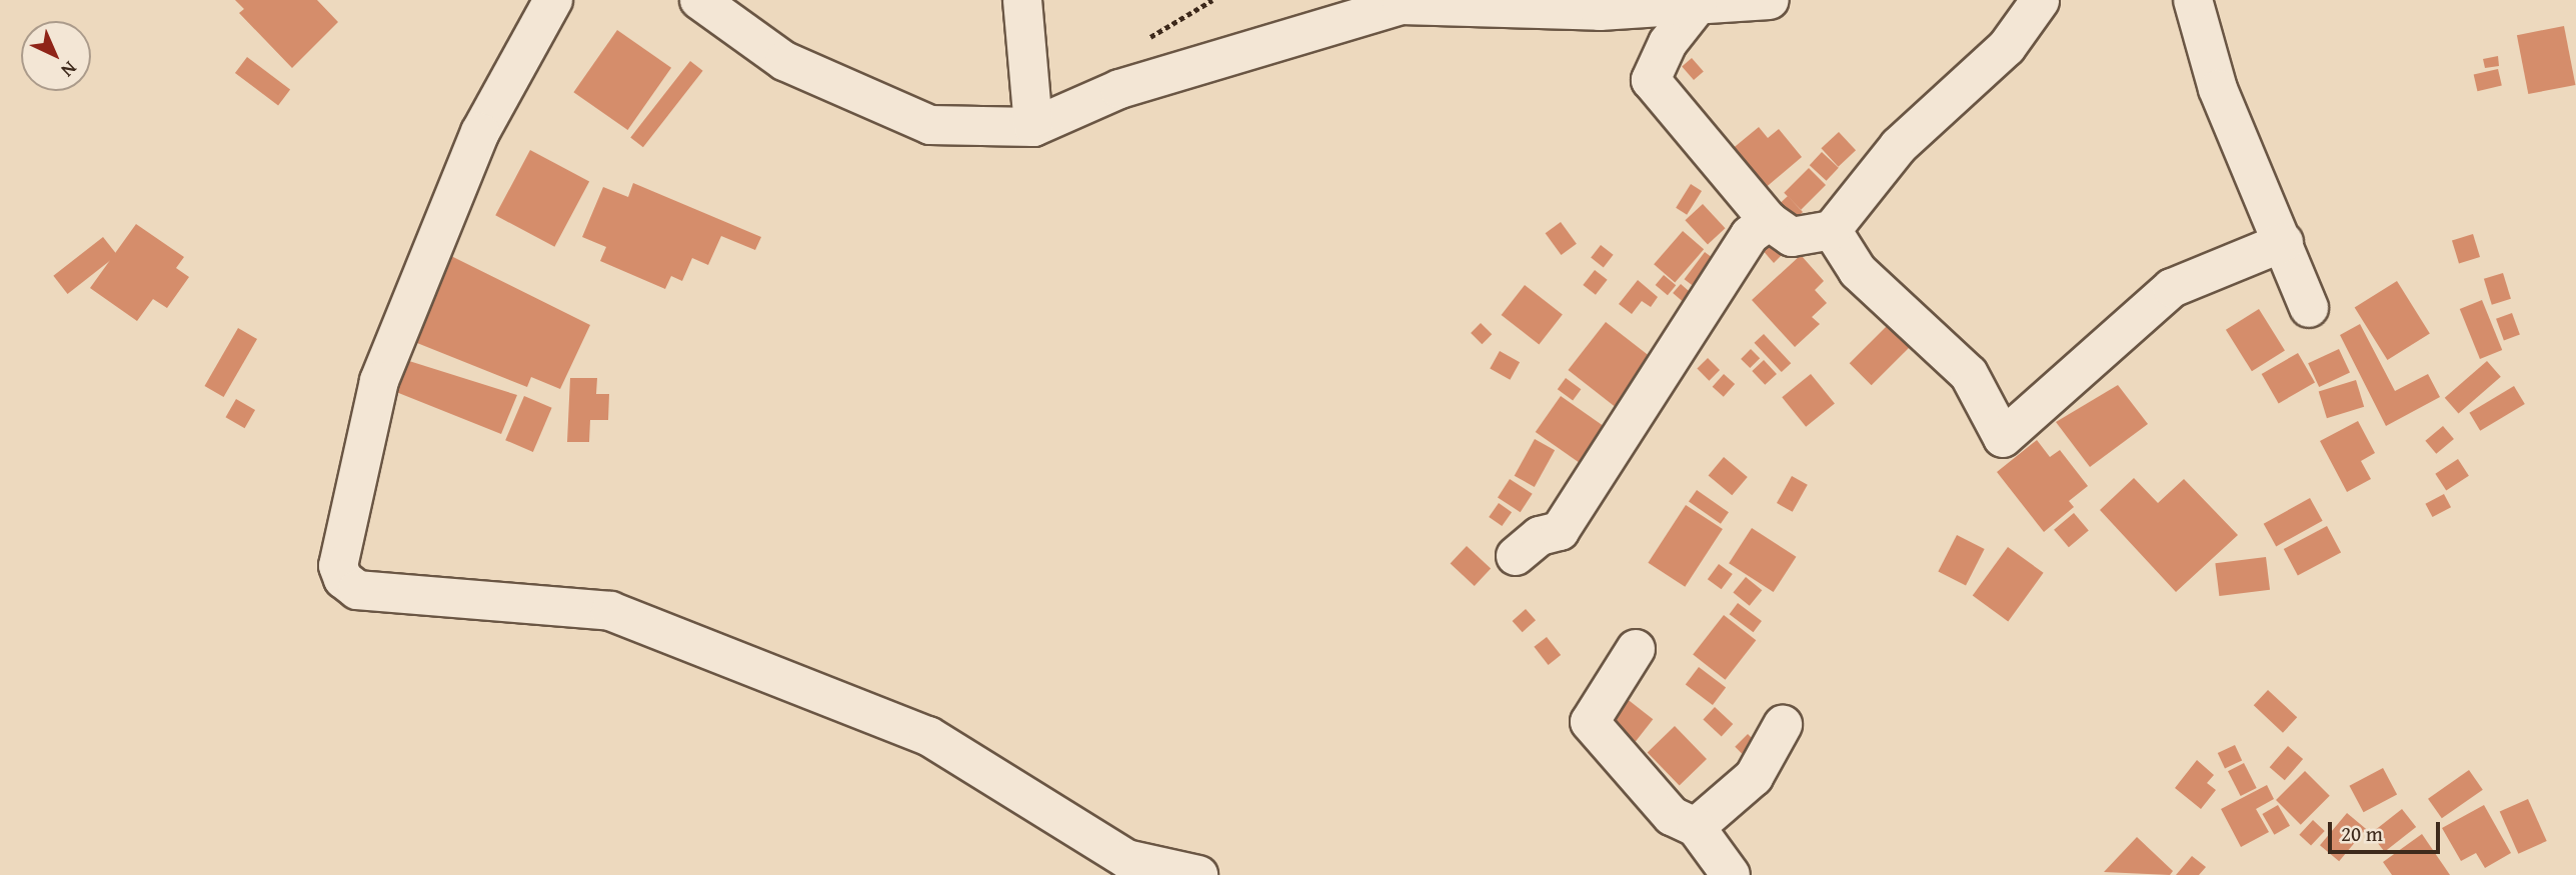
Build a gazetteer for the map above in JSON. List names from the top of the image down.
{
  "scale_bar": "20 m",
  "north": "bottom right"
}
